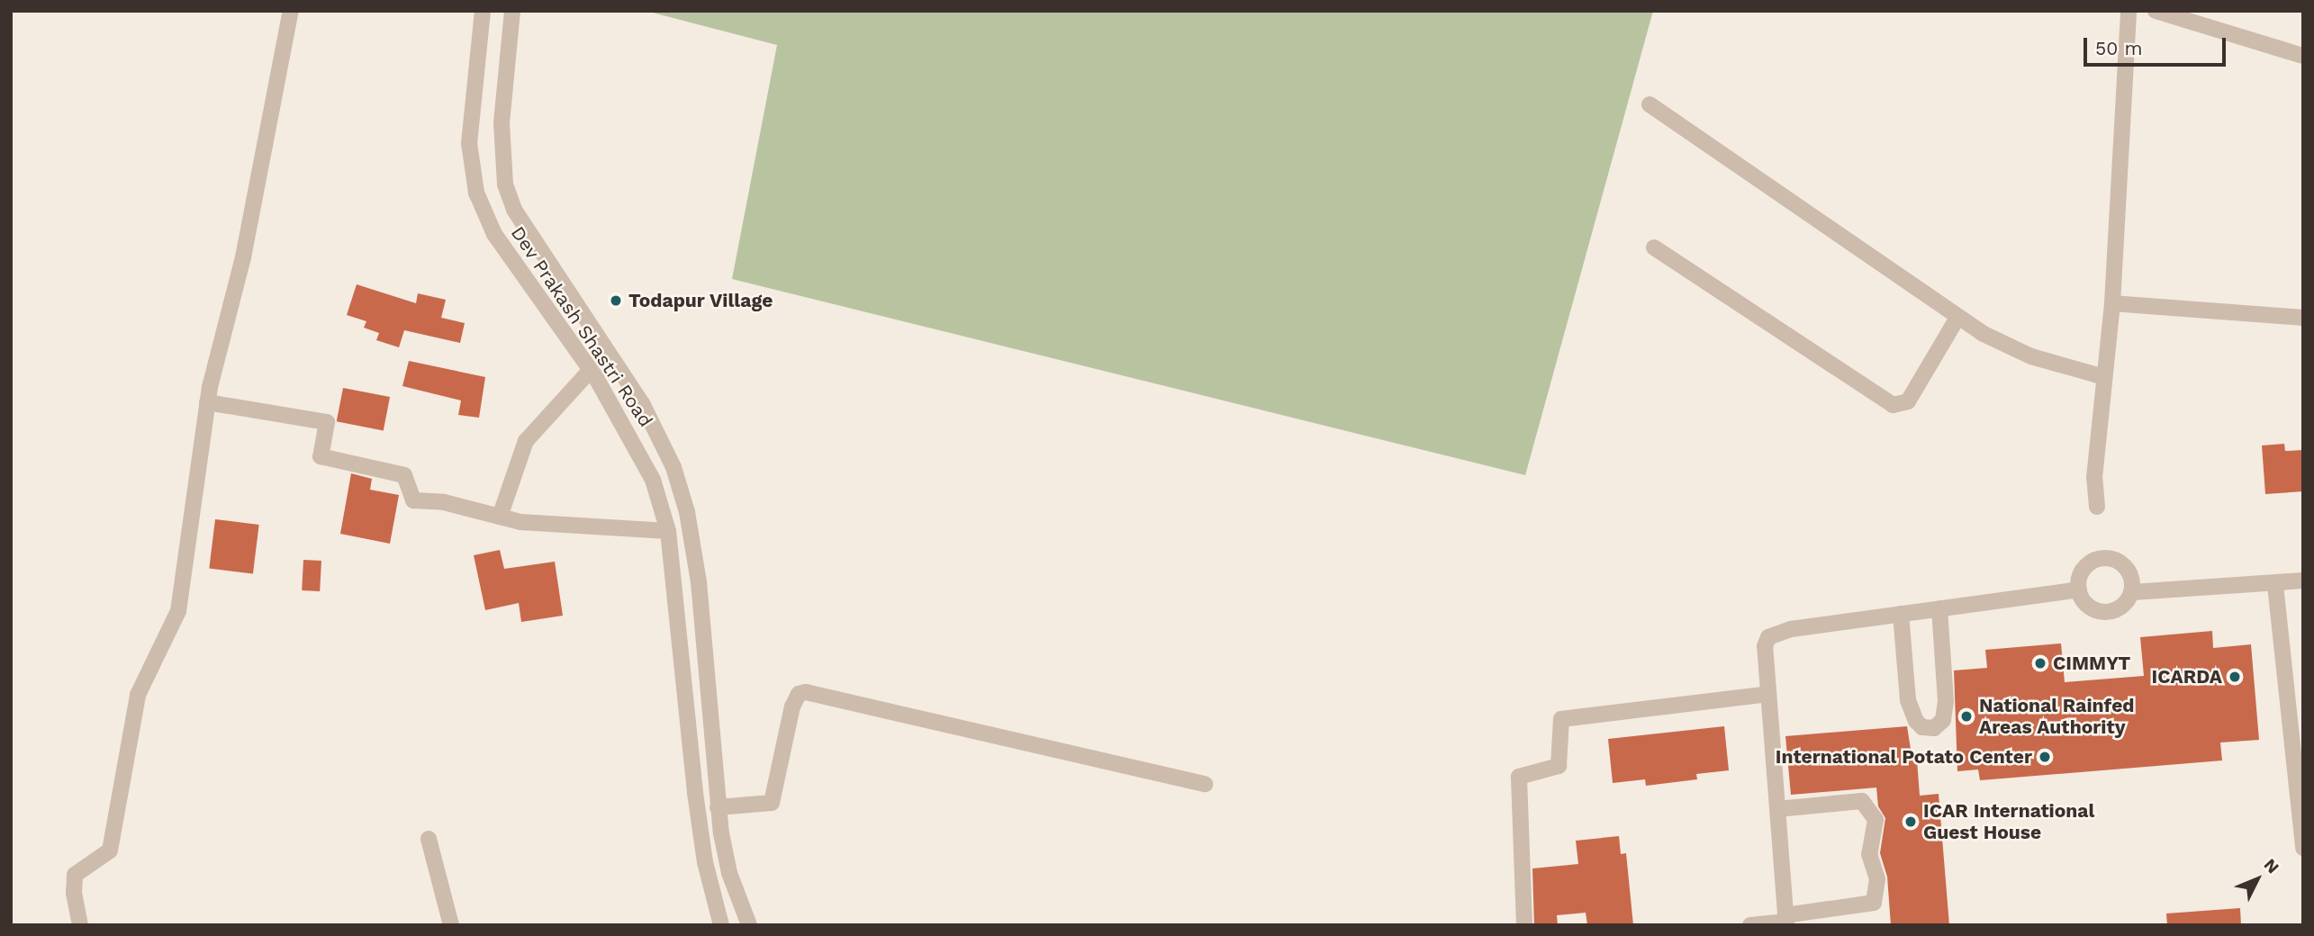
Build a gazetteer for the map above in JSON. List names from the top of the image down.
{
  "streets": {
    "street": ["Dev Prakash Shastri Road"]
  },
  "places": [
    "Todapur Village",
    "CIMMYT",
    "ICARDA",
    "National Rainfed Areas Authority",
    "International Potato Center",
    "ICAR International Guest House"
  ],
  "scale_bar": "50 m",
  "north": "top right"
}
